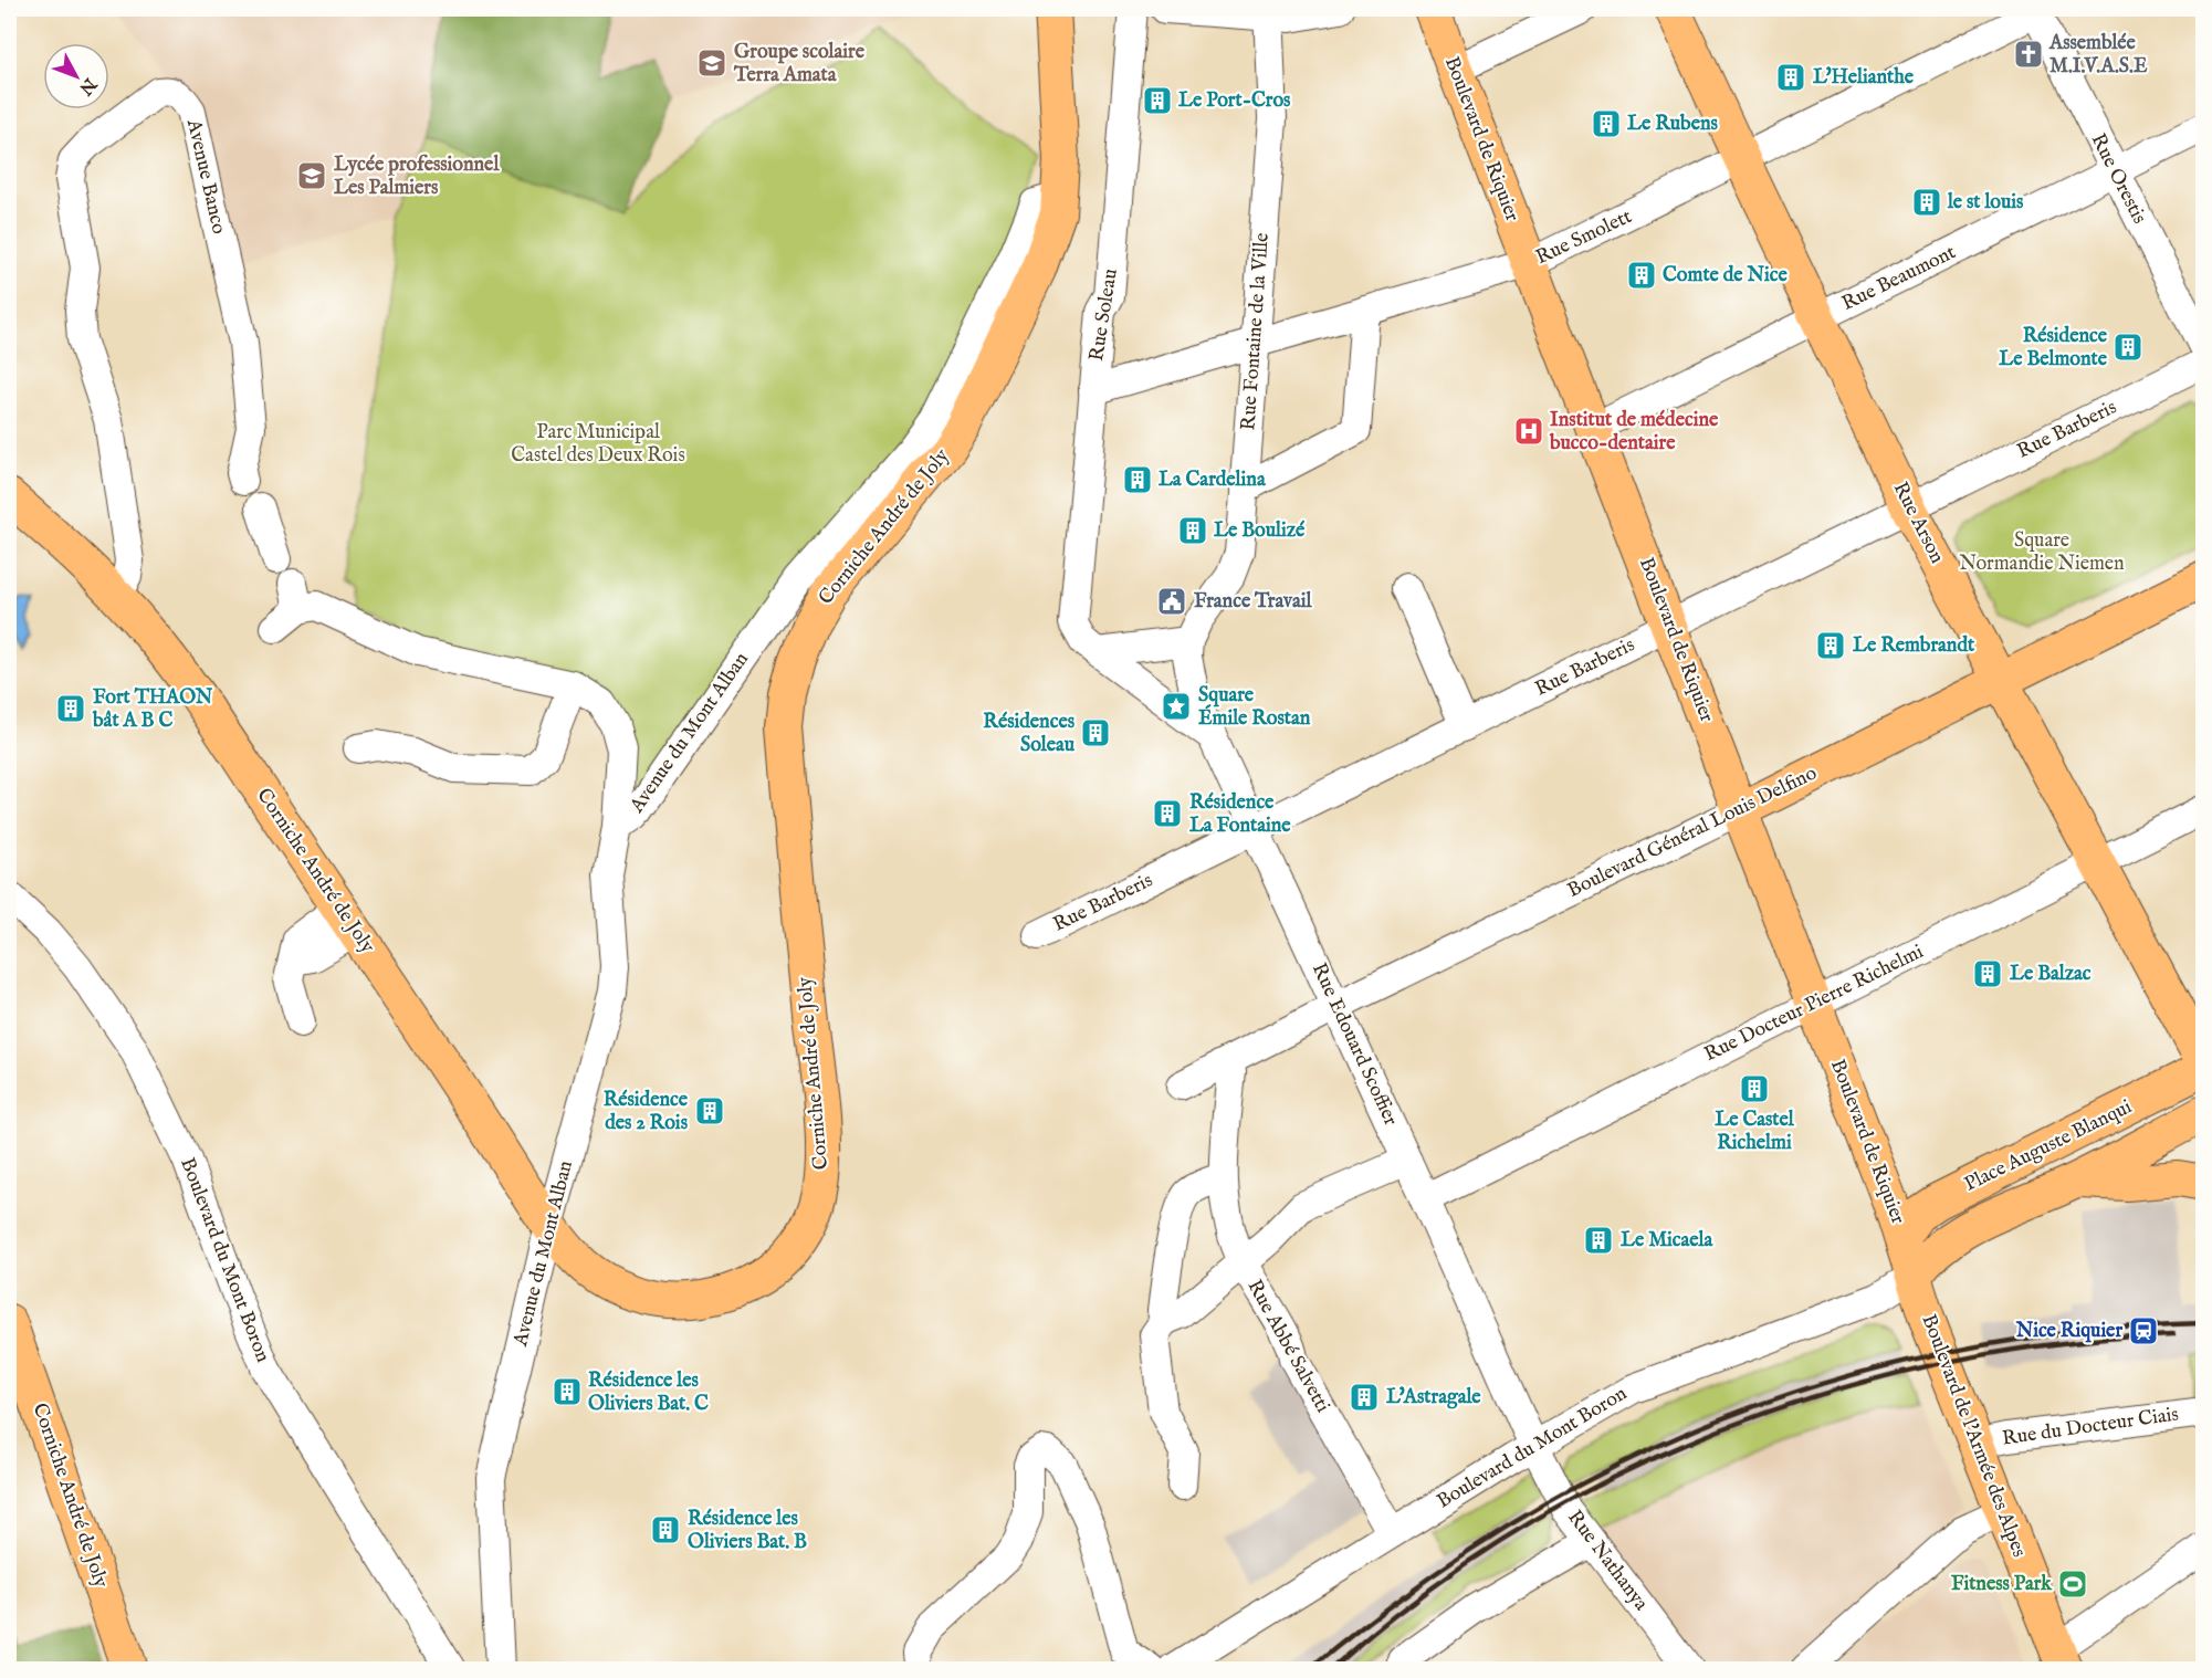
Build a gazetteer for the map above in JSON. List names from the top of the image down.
{
  "streets": {
    "main road": [
      "Boulevard de Riquier",
      "Rue Arson",
      "Corniche André de Joly",
      "Boulevard Général Louis Delfino",
      "Place Auguste Blanqui",
      "Boulevard de l'Armée des Alpes"
    ],
    "street": [
      "Avenue Banco",
      "Rue Orestis",
      "Rue Smolett",
      "Rue Beaumont",
      "Rue Soleau",
      "Rue Fontaine de la Ville",
      "Rue Barberis",
      "Avenue du Mont Alban",
      "Rue Docteur Pierre Richelmi",
      "Rue Edouard Scoffier",
      "Boulevard du Mont Boron",
      "Rue Abbé Salvetti",
      "Rue du Docteur Ciais",
      "Rue Nathanya"
    ]
  },
  "crossings": [
    ["Boulevard de Riquier", "Rue Smolett"],
    ["Boulevard de Riquier", "Rue Beaumont"],
    ["Boulevard de Riquier", "Rue Barberis"],
    ["Boulevard de Riquier", "Boulevard Général Louis Delfino"],
    ["Boulevard de Riquier", "Rue Docteur Pierre Richelmi"],
    ["Boulevard de Riquier", "Place Auguste Blanqui"],
    ["Boulevard de Riquier", "Boulevard du Mont Boron"],
    ["Boulevard de Riquier", "Boulevard de l'Armée des Alpes"],
    ["Avenue Banco", "Corniche André de Joly"],
    ["Rue Orestis", "Rue Smolett"],
    ["Rue Orestis", "Rue Beaumont"],
    ["Rue Smolett", "Rue Soleau"],
    ["Rue Smolett", "Rue Fontaine de la Ville"],
    ["Rue Smolett", "Rue Arson"],
    ["Rue Beaumont", "Rue Arson"],
    ["Rue Soleau", "Rue Edouard Scoffier"],
    ["Rue Fontaine de la Ville", "Rue Edouard Scoffier"],
    ["Rue Barberis", "Rue Arson"],
    ["Rue Barberis", "Rue Edouard Scoffier"],
    ["Rue Arson", "Boulevard Général Louis Delfino"],
    ["Rue Arson", "Rue Docteur Pierre Richelmi"],
    ["Corniche André de Joly", "Avenue du Mont Alban"],
    ["Boulevard Général Louis Delfino", "Rue Edouard Scoffier"],
    ["Rue Docteur Pierre Richelmi", "Rue Edouard Scoffier"],
    ["Rue Edouard Scoffier", "Boulevard du Mont Boron"],
    ["Rue Edouard Scoffier", "Rue Abbé Salvetti"],
    ["Rue Edouard Scoffier", "Rue Nathanya"],
    ["Place Auguste Blanqui", "Boulevard du Mont Boron"],
    ["Place Auguste Blanqui", "Boulevard de l'Armée des Alpes"],
    ["Boulevard du Mont Boron", "Rue Abbé Salvetti"],
    ["Boulevard du Mont Boron", "Boulevard de l'Armée des Alpes"],
    ["Boulevard du Mont Boron", "Rue Nathanya"],
    ["Rue du Docteur Ciais", "Boulevard de l'Armée des Alpes"]
  ],
  "parks": ["Parc Municipal Castel des Deux Rois", "Square Normandie Niemen"],
  "places": {
    "church": ["Assemblée M.I.V.A.S.E"],
    "school or university": ["Groupe scolaire Terra Amata", "Lycée professionnel Les Palmiers"],
    "building": [
      "L'Helianthe",
      "Le Port-Cros",
      "Le Rubens",
      "le st louis",
      "Comte de Nice",
      "Résidence Le Belmonte",
      "La Cardelina",
      "Le Boulizé",
      "Le Rembrandt",
      "Fort THAON bât A B C",
      "Résidences Soleau",
      "Résidence La Fontaine",
      "Le Balzac",
      "Le Castel Richelmi",
      "Résidence des 2 Rois",
      "Le Micaela",
      "Résidence les Oliviers Bat. C",
      "L'Astragale",
      "Résidence les Oliviers Bat. B"
    ],
    "hospital": ["Institut de médecine bucco-dentaire"],
    "public building": ["France Travail"],
    "place": ["Square Émile Rostan"],
    "station": ["Nice Riquier"],
    "sports": ["Fitness Park"]
  },
  "north": "bottom right"
}
